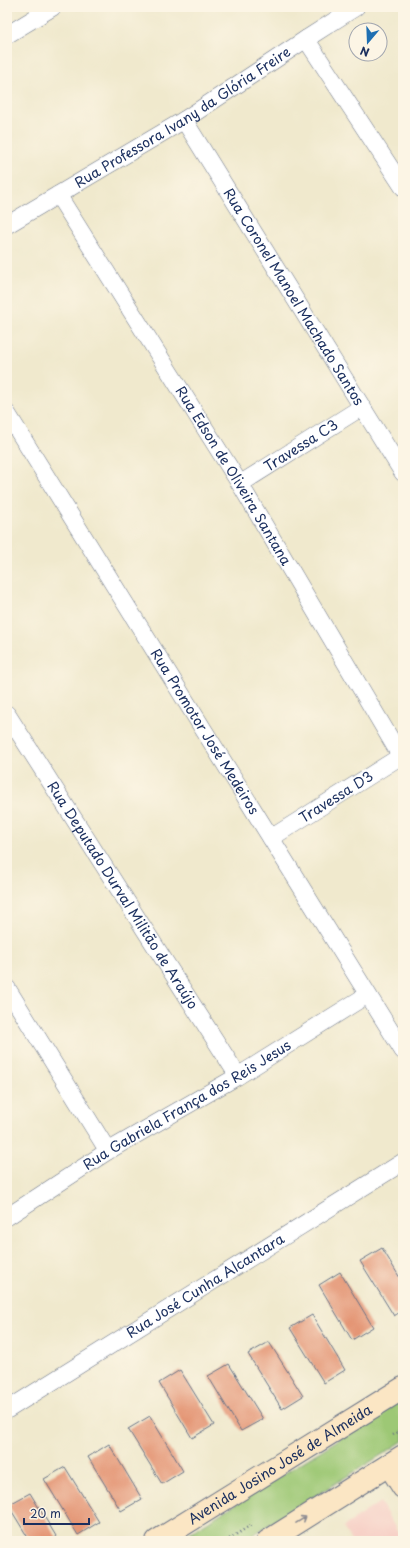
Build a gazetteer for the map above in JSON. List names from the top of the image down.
{
  "streets": {
    "main road": ["Avenida Josino José de Almeida"],
    "street": [
      "Rua Professora Ivany da Glória Freire",
      "Rua Coronel Manoel Machado Santos",
      "Travessa C3",
      "Rua Edson de Oliveira Santana",
      "Rua Promotor José Medeiros",
      "Travessa D3",
      "Rua Deputado Durval Militão de Araújo",
      "Rua Gabriela França dos Reis Jesus",
      "Rua José Cunha Alcantara"
    ]
  },
  "crossings": [
    ["Rua Professora Ivany da Glória Freire", "Rua Coronel Manoel Machado Santos"],
    ["Rua Professora Ivany da Glória Freire", "Rua Edson de Oliveira Santana"],
    ["Rua Coronel Manoel Machado Santos", "Travessa C3"],
    ["Travessa C3", "Rua Edson de Oliveira Santana"],
    ["Rua Edson de Oliveira Santana", "Travessa D3"],
    ["Rua Promotor José Medeiros", "Travessa D3"],
    ["Rua Promotor José Medeiros", "Rua Gabriela França dos Reis Jesus"],
    ["Rua Deputado Durval Militão de Araújo", "Rua Gabriela França dos Reis Jesus"]
  ],
  "scale_bar": "20 m",
  "north": "bottom"
}
